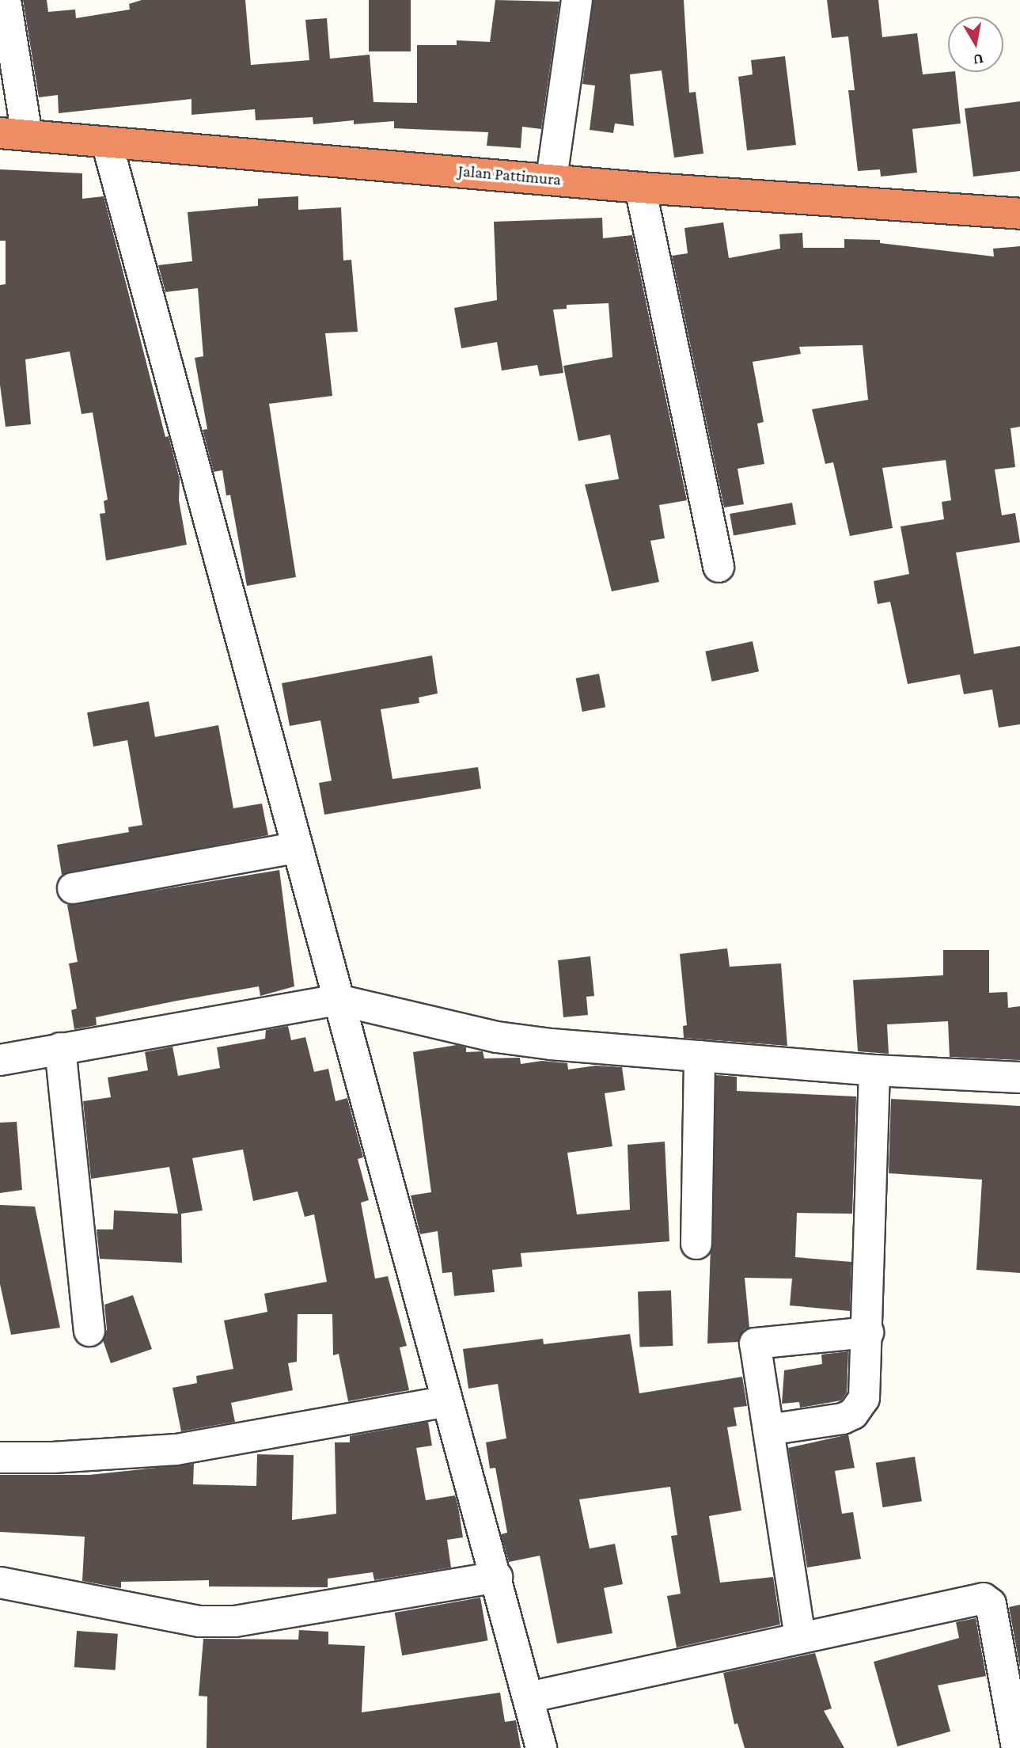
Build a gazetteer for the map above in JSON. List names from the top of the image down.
{
  "streets": {
    "highway": ["Jalan Pattimura"]
  },
  "north": "bottom"
}
